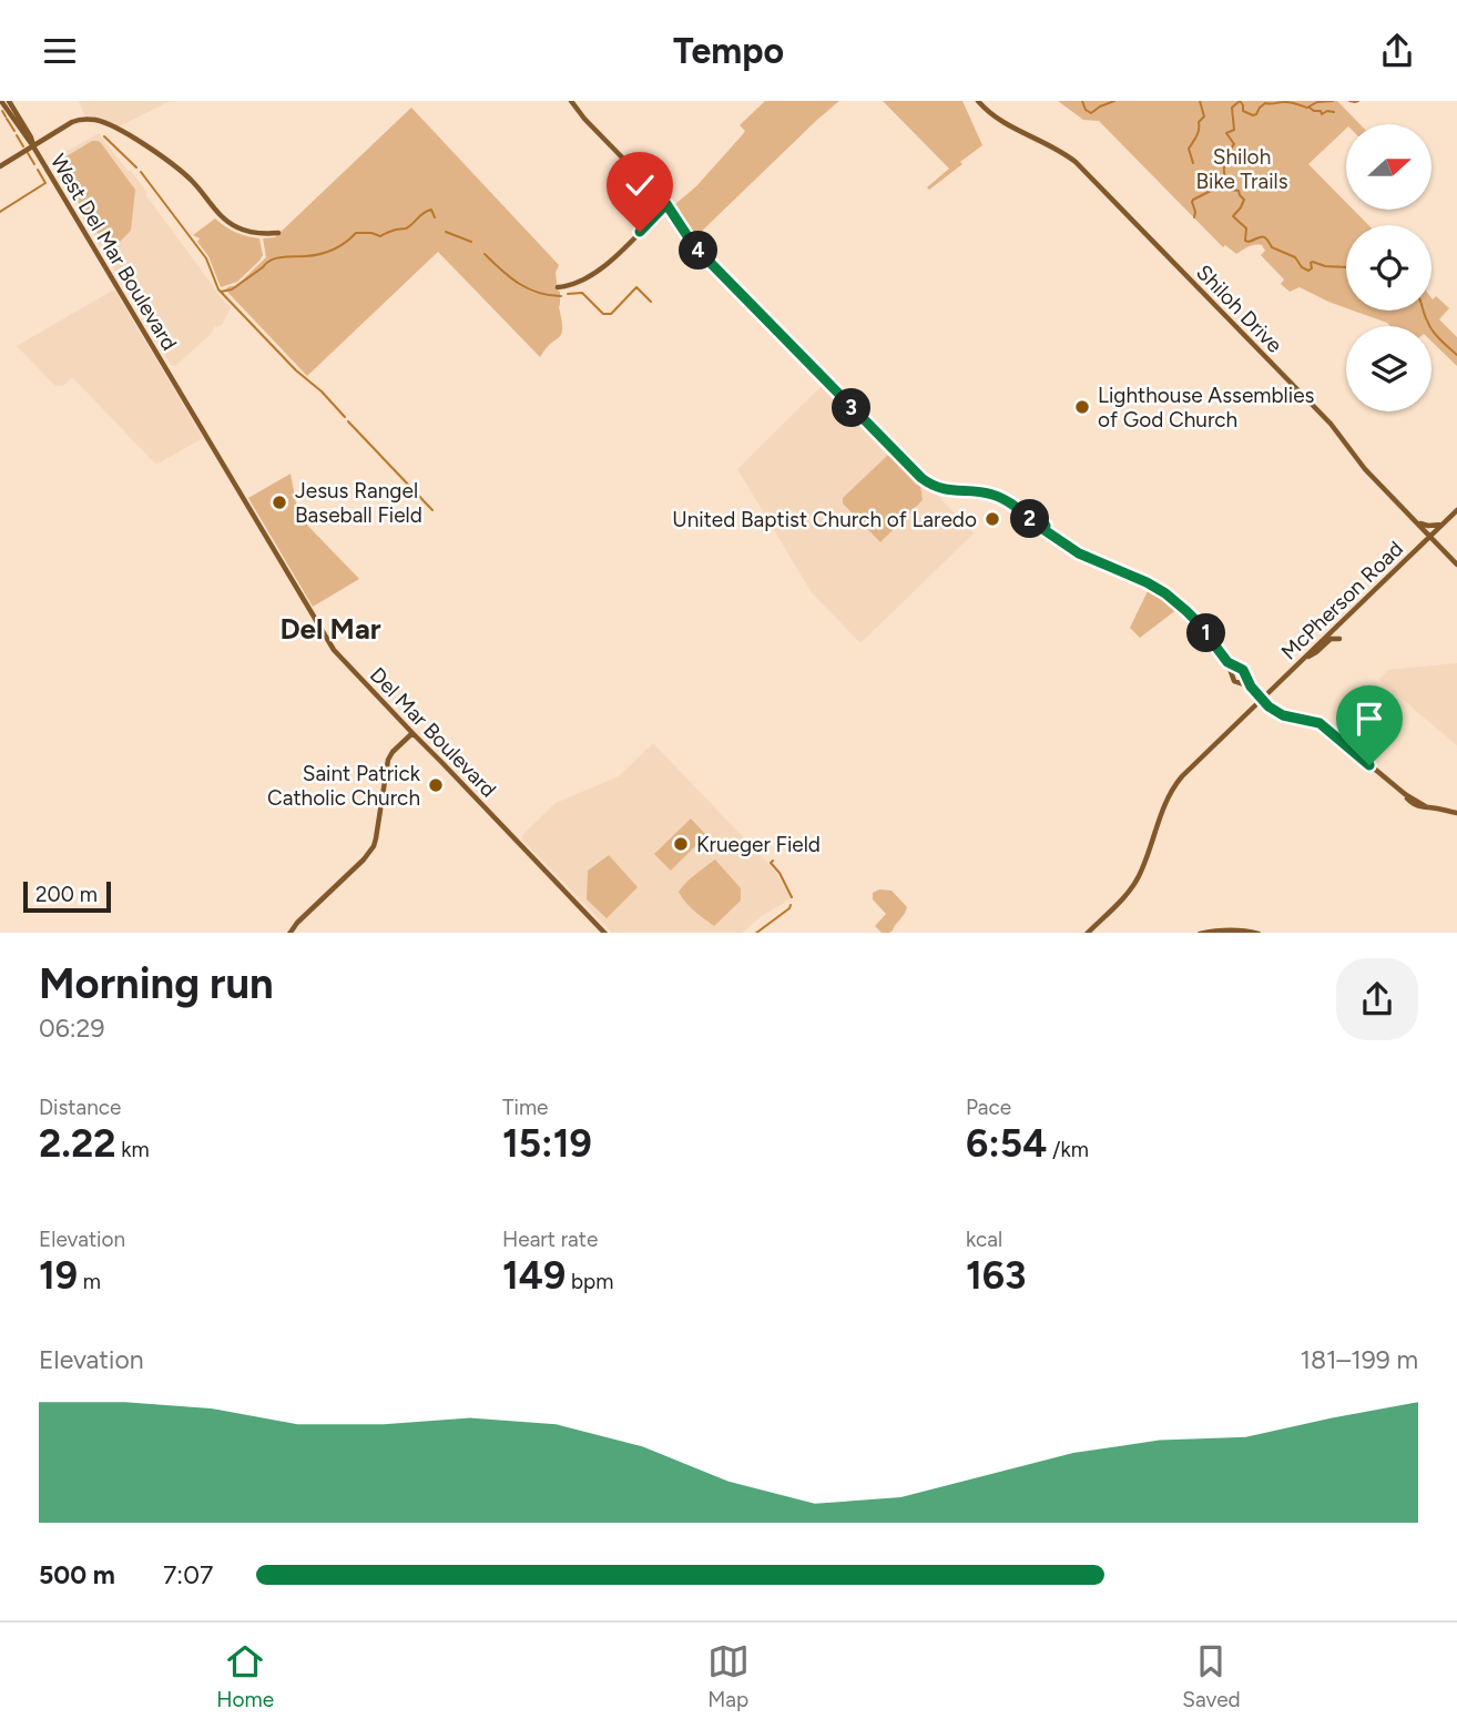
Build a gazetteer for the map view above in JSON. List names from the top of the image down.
{
  "streets": {
    "main road": [
      "West Del Mar Boulevard",
      "Shiloh Drive",
      "McPherson Road",
      "Del Mar Boulevard"
    ]
  },
  "crossings": [
    ["West Del Mar Boulevard", "Del Mar Boulevard"],
    ["Shiloh Drive", "McPherson Road"]
  ],
  "districts": ["Del Mar"],
  "parks": ["Shiloh Bike Trails"],
  "places": [
    "Lighthouse Assemblies of God Church",
    "Jesus Rangel Baseball Field",
    "United Baptist Church of Laredo",
    "Saint Patrick Catholic Church",
    "Krueger Field"
  ],
  "scale_bar": "200 m",
  "north": "right",
  "page": {
    "header": "Tempo",
    "pins": [
      "4",
      "3",
      "2",
      "1"
    ],
    "scale": "200 m",
    "heading": ["Morning run", "06:29"],
    "stats": [
      ["Distance", "2.22 km"],
      ["Time", "15:19"],
      ["Pace", "6:54 /km"],
      ["Elevation", "19 m"],
      ["Heart rate", "149 bpm"],
      ["kcal", "163"]
    ],
    "chart": ["Elevation", "181–199 m"],
    "list": [
      {
        "name": "500 m",
        "note": "7:07"
      }
    ],
    "tabs": ["Home", "Map", "Saved"]
  }
}
